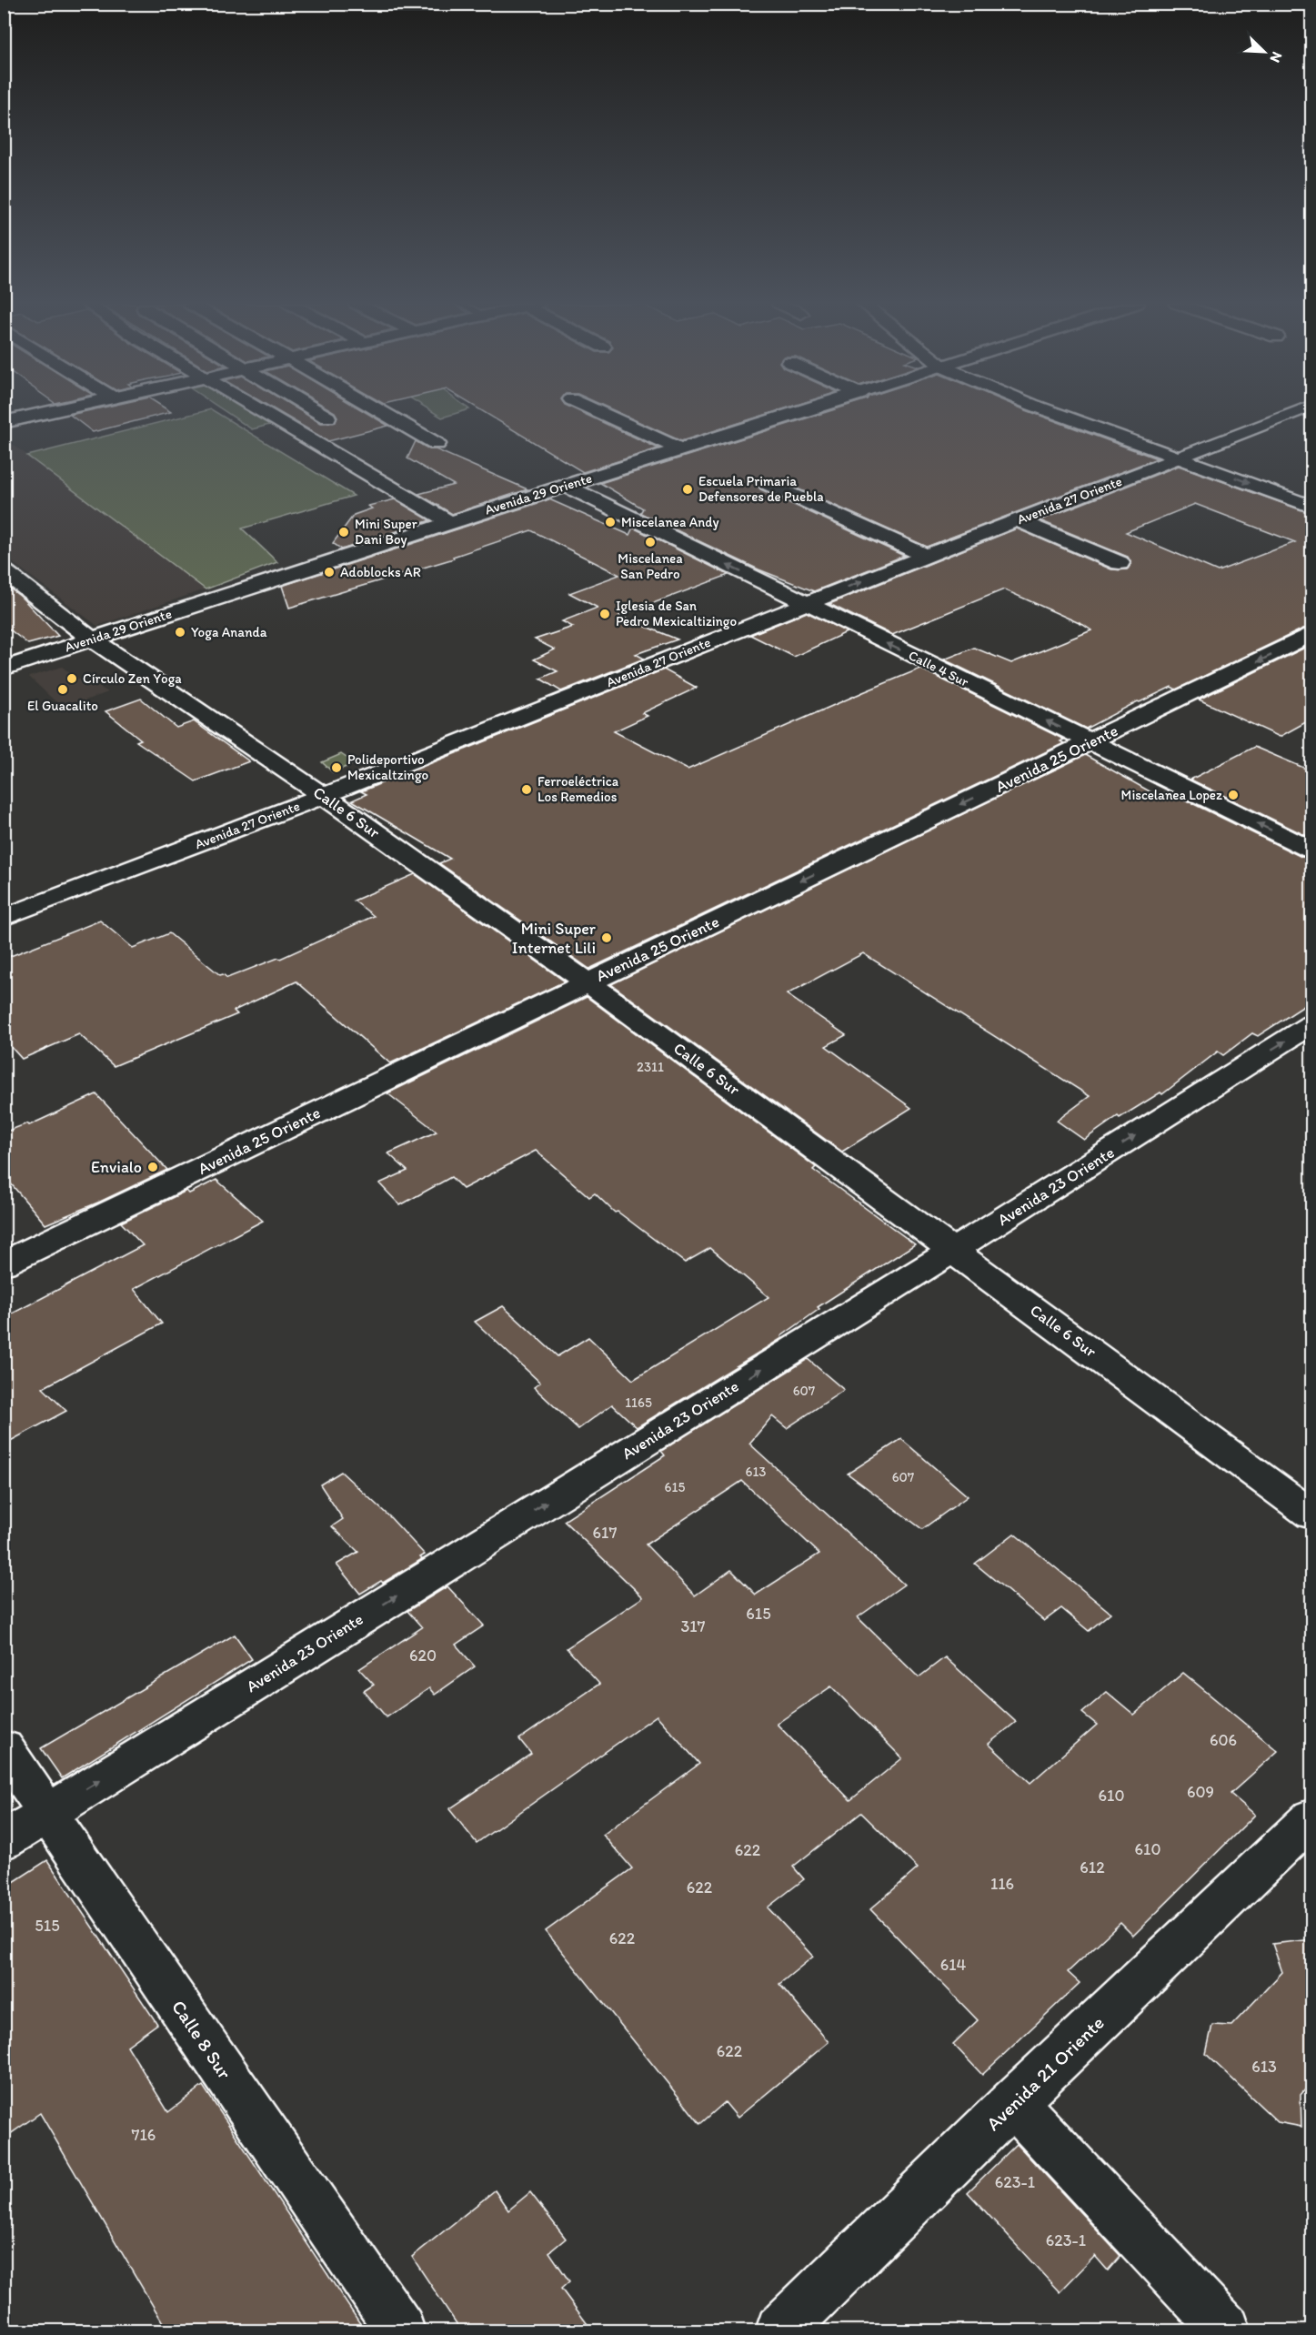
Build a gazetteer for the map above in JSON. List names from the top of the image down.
{
  "streets": {
    "street": [
      "Avenida 29 Oriente",
      "Avenida 27 Oriente",
      "Calle 4 Sur",
      "Avenida 25 Oriente",
      "Calle 6 Sur",
      "Avenida 23 Oriente",
      "Calle 8 Sur",
      "Avenida 21 Oriente"
    ]
  },
  "crossings": [
    ["Avenida 29 Oriente", "Calle 4 Sur"],
    ["Avenida 29 Oriente", "Calle 6 Sur"],
    ["Avenida 27 Oriente", "Calle 4 Sur"],
    ["Avenida 27 Oriente", "Calle 6 Sur"],
    ["Calle 4 Sur", "Avenida 25 Oriente"],
    ["Avenida 25 Oriente", "Calle 6 Sur"],
    ["Calle 6 Sur", "Avenida 23 Oriente"],
    ["Avenida 23 Oriente", "Calle 8 Sur"]
  ],
  "one_way": ["Avenida 25 Oriente", "Avenida 23 Oriente"],
  "places": [
    "Escuela Primaria Defensores de Puebla",
    "Miscelanea Andy",
    "Mini Super Dani Boy",
    "Miscelanea San Pedro",
    "Adoblocks AR",
    "Iglesia de San Pedro Mexicaltizingo",
    "Yoga Ananda",
    "Círculo Zen Yoga",
    "El Guacalito",
    "Polideportivo Mexicaltzingo",
    "Ferroeléctrica Los Remedios",
    "Miscelanea Lopez",
    "Mini Super Internet Lili",
    "Envialo"
  ],
  "house_numbers": [
    "2311",
    "607",
    "1165",
    "613",
    "607",
    "615",
    "617",
    "615",
    "317",
    "620",
    "606",
    "609",
    "610",
    "610",
    "622",
    "612",
    "116",
    "622",
    "515",
    "622",
    "614",
    "622",
    "613",
    "716",
    "623-1",
    "623-1"
  ],
  "north": "bottom right"
}
